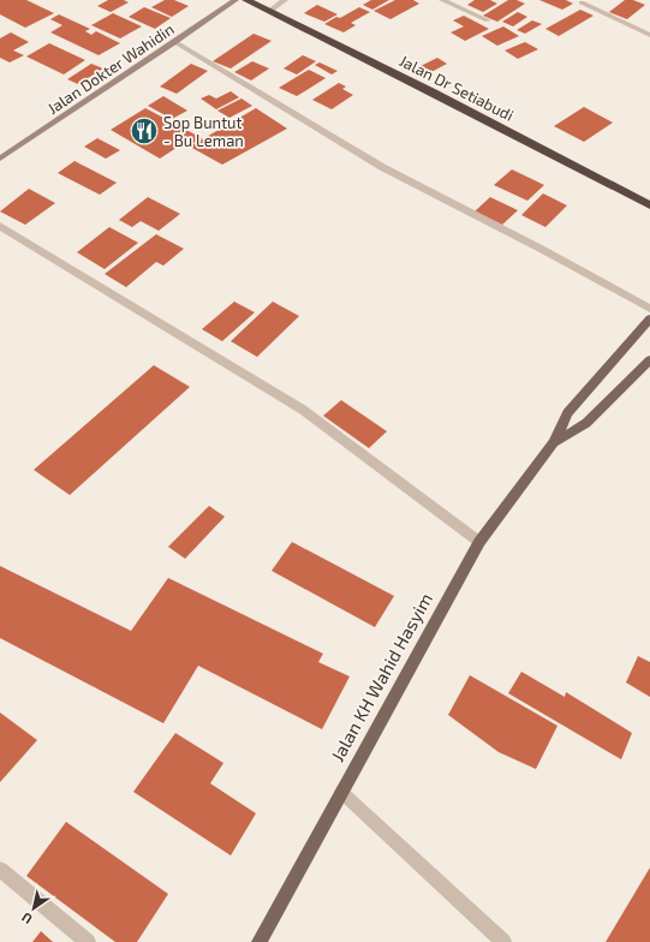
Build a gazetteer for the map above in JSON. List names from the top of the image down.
{
  "streets": {
    "highway": ["Jalan Dr Setiabudi"],
    "main road": ["Jalan KH Wahid Hasyim"],
    "street": ["Jalan Dokter Wahidin"]
  },
  "places": {
    "restaurant": ["Sop Buntut - Bu Leman"]
  },
  "north": "bottom left"
}
